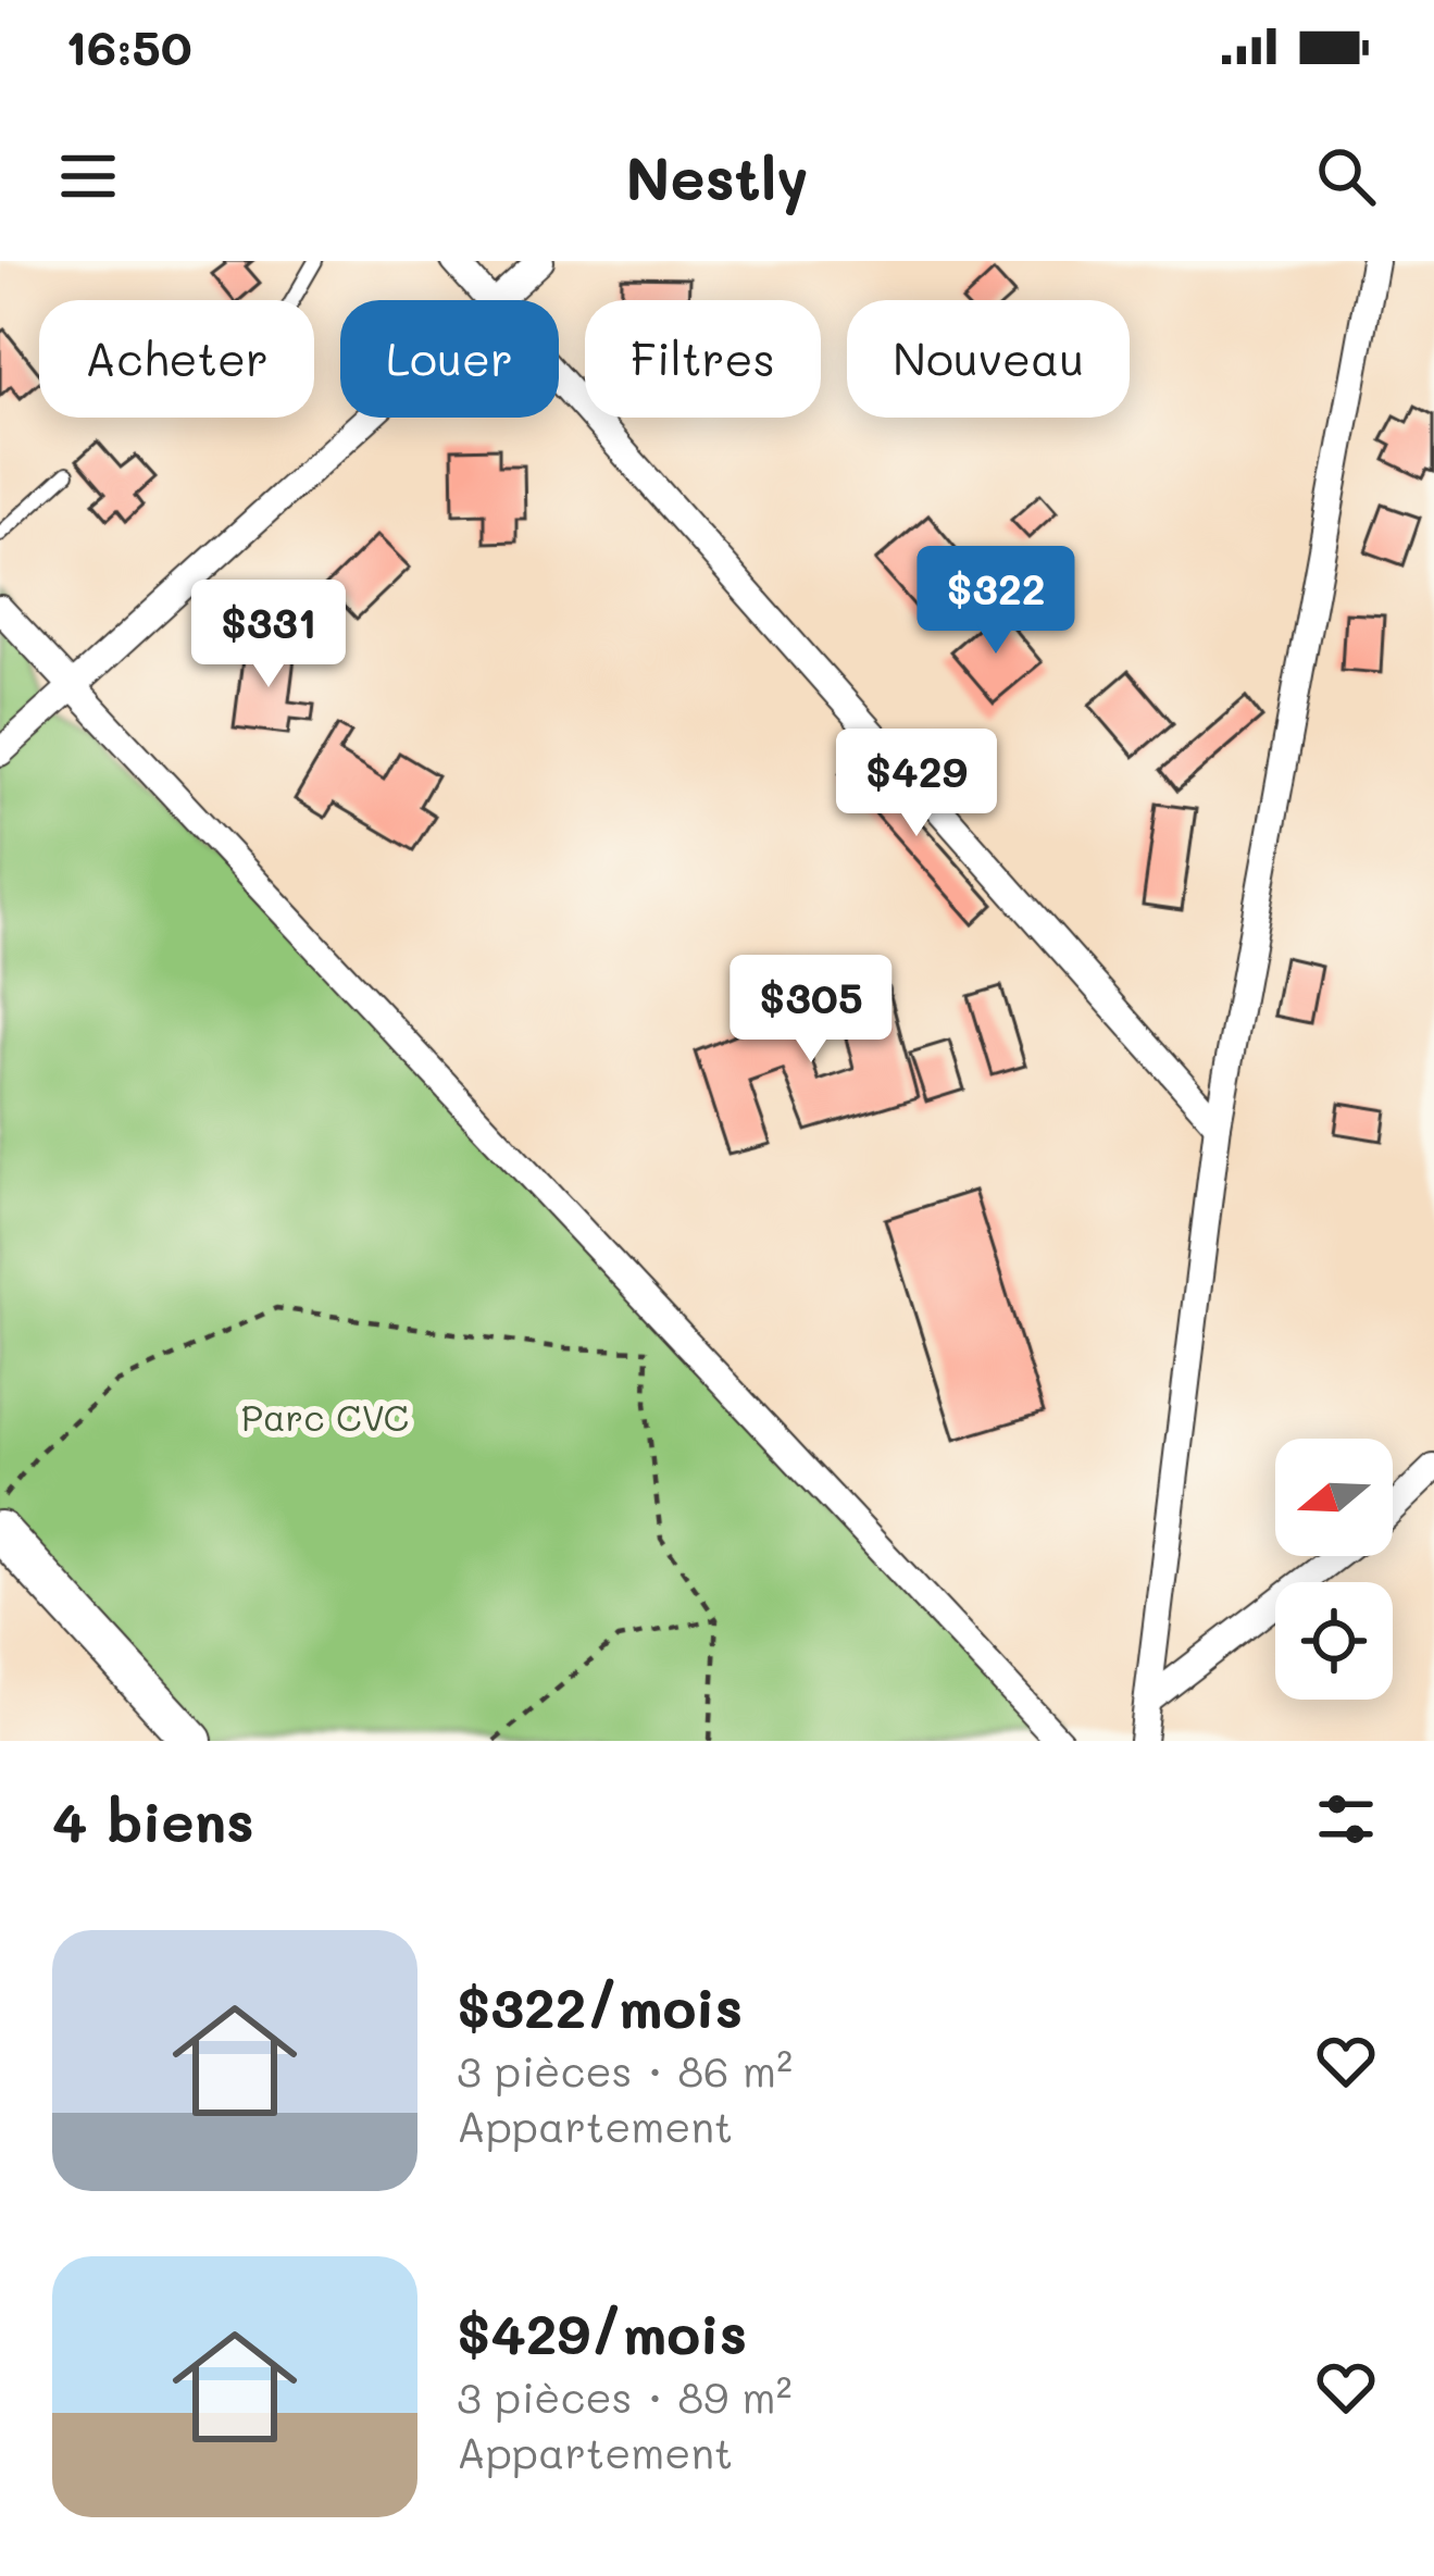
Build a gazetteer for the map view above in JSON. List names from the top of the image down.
{
  "parks": ["Parc CVC"],
  "north": "left",
  "page": {
    "status": "16:50",
    "header": "Nestly",
    "chip": [
      "Acheter",
      "Louer",
      "Filtres",
      "Nouveau"
    ],
    "price": [
      "$322",
      "$331",
      "$429",
      "$305"
    ],
    "heading": "4 biens",
    "list": [
      {
        "name": "$322/mois",
        "note": "3 pièces · 86 m² · Appartement"
      },
      {
        "name": "$429/mois",
        "note": "3 pièces · 89 m² · Appartement"
      }
    ]
  }
}
